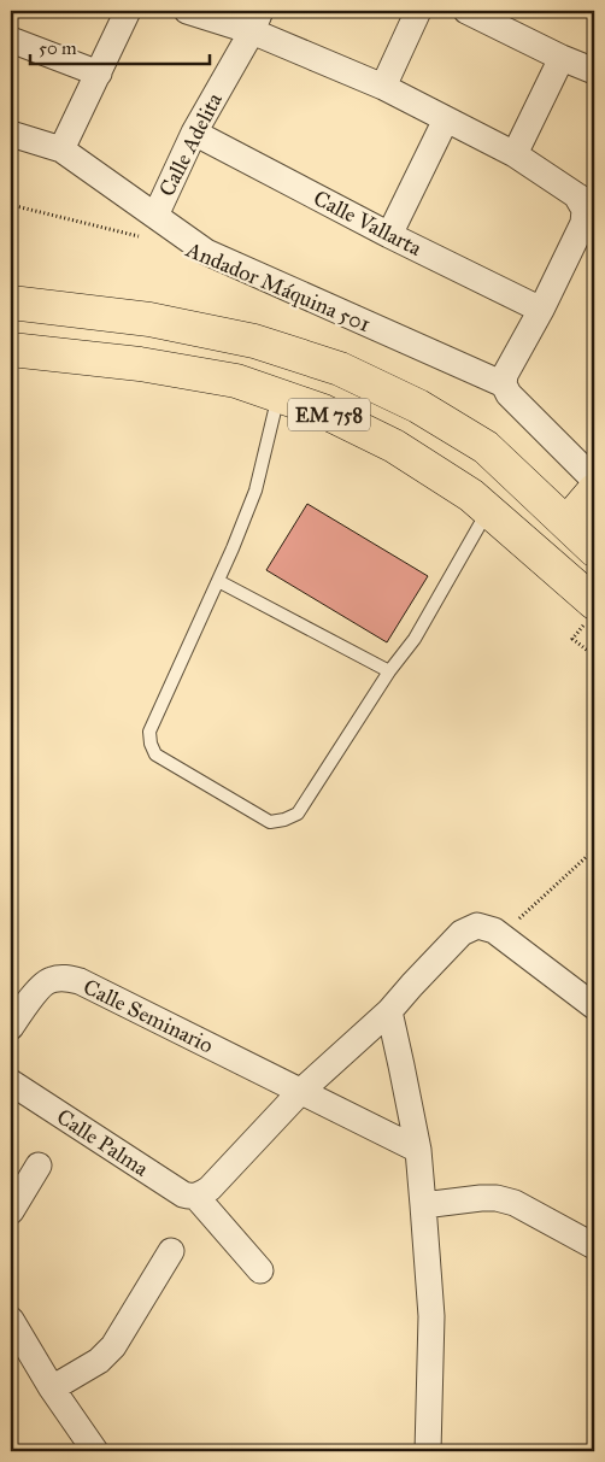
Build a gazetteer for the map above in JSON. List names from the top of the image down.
{
  "streets": {
    "highway": ["EM 758"],
    "street": [
      "Calle Adelita",
      "Calle Vallarta",
      "Andador Máquina 501",
      "Calle Seminario",
      "Calle Palma"
    ]
  },
  "crossings": [
    ["Calle Adelita", "Calle Vallarta"],
    ["Calle Adelita", "Andador Máquina 501"]
  ],
  "scale_bar": "50 m"
}
